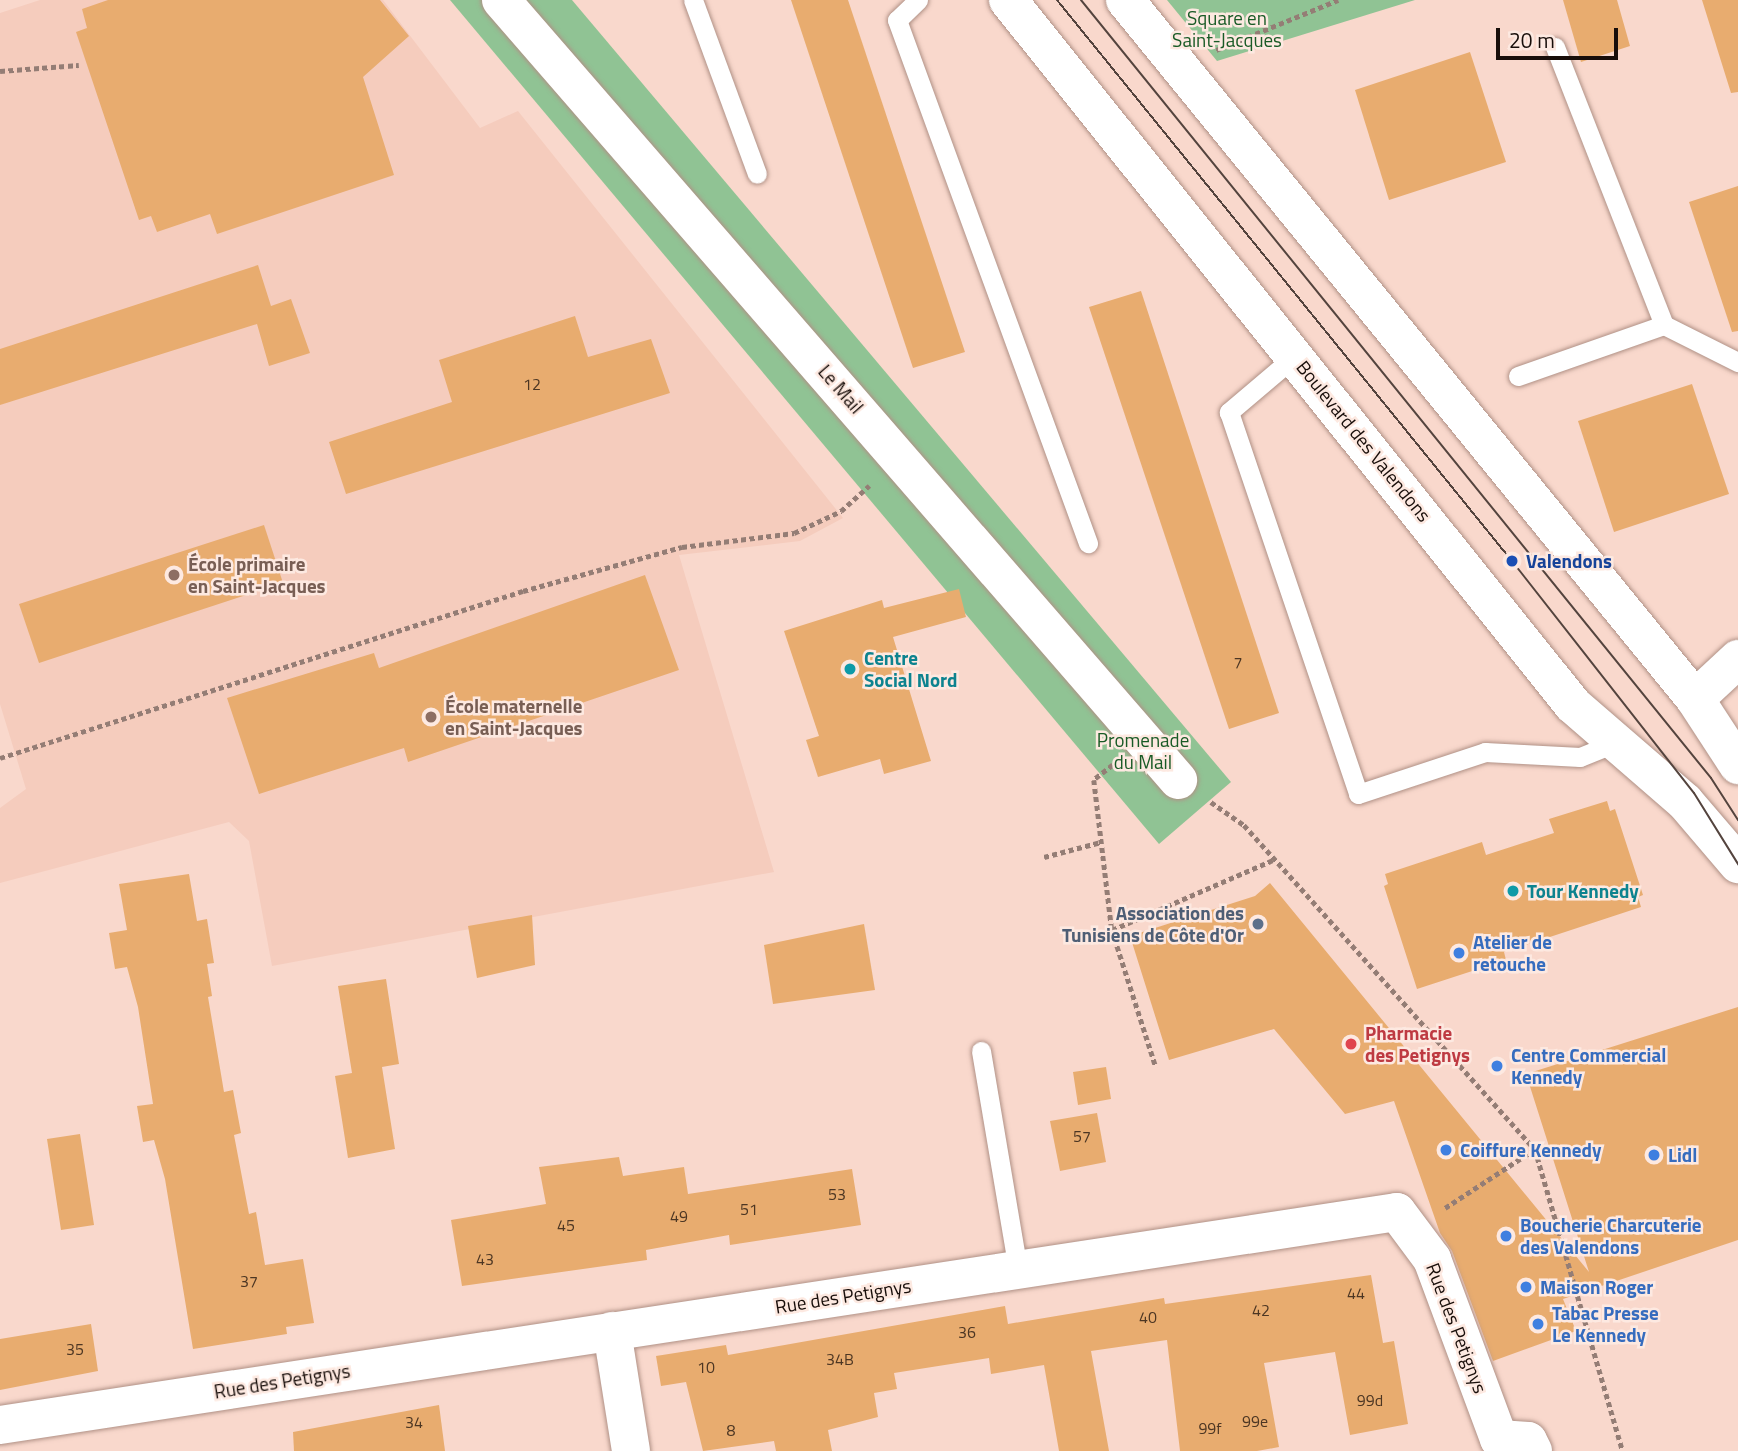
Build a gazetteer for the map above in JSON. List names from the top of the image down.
{
  "streets": {
    "street": ["Le Mail", "Boulevard des Valendons", "Rue des Petignys"]
  },
  "parks": ["Square en Saint-Jacques", "Promenade du Mail"],
  "places": [
    "Valendons",
    "École primaire en Saint-Jacques",
    "Centre Social Nord",
    "École maternelle en Saint-Jacques",
    "Tour Kennedy",
    "Association des Tunisiens de Côte d'Or",
    "Atelier de retouche",
    "Pharmacie des Petignys",
    "Centre Commercial Kennedy",
    "Coiffure Kennedy",
    "Lidl",
    "Boucherie Charcuterie des Valendons",
    "Maison Roger",
    "Tabac Presse Le Kennedy"
  ],
  "house_numbers": [
    "12",
    "7",
    "57",
    "53",
    "51",
    "49",
    "45",
    "43",
    "37",
    "44",
    "42",
    "40",
    "36",
    "35",
    "34B",
    "10",
    "99d",
    "99e",
    "34",
    "99f",
    "8"
  ],
  "scale_bar": "20 m"
}
